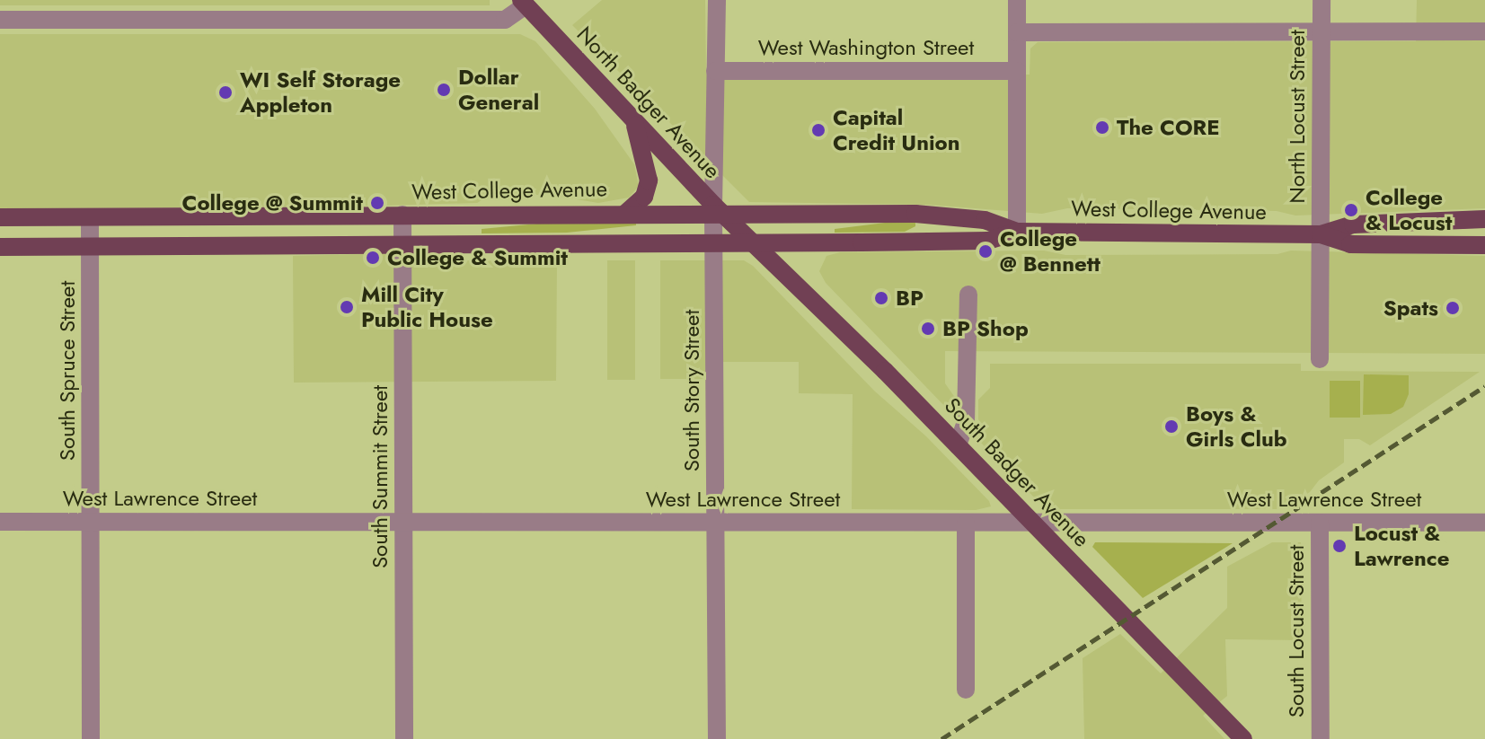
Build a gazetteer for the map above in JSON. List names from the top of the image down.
{
  "streets": {
    "main road": ["North Badger Avenue", "West College Avenue", "South Badger Avenue"],
    "street": [
      "West Washington Street",
      "North Locust Street",
      "South Spruce Street",
      "South Story Street",
      "South Summit Street",
      "West Lawrence Street",
      "South Locust Street"
    ]
  },
  "crossings": [
    ["West Washington Street", "South Story Street"],
    ["North Badger Avenue", "West College Avenue"],
    ["North Badger Avenue", "South Story Street"],
    ["North Badger Avenue", "South Badger Avenue"],
    ["North Locust Street", "West College Avenue"],
    ["West College Avenue", "South Spruce Street"],
    ["West College Avenue", "South Story Street"],
    ["West College Avenue", "South Badger Avenue"],
    ["West College Avenue", "South Summit Street"],
    ["South Spruce Street", "West Lawrence Street"],
    ["South Story Street", "West Lawrence Street"],
    ["South Badger Avenue", "West Lawrence Street"],
    ["South Summit Street", "West Lawrence Street"],
    ["West Lawrence Street", "South Locust Street"]
  ],
  "places": [
    "Dollar General",
    "WI Self Storage Appleton",
    "The CORE",
    "Capital Credit Union",
    "College @ Summit",
    "College & Locust",
    "College @ Bennett",
    "College & Summit",
    "BP",
    "Mill City Public House",
    "Spats",
    "BP Shop",
    "Boys & Girls Club",
    "Locust & Lawrence"
  ]
}
